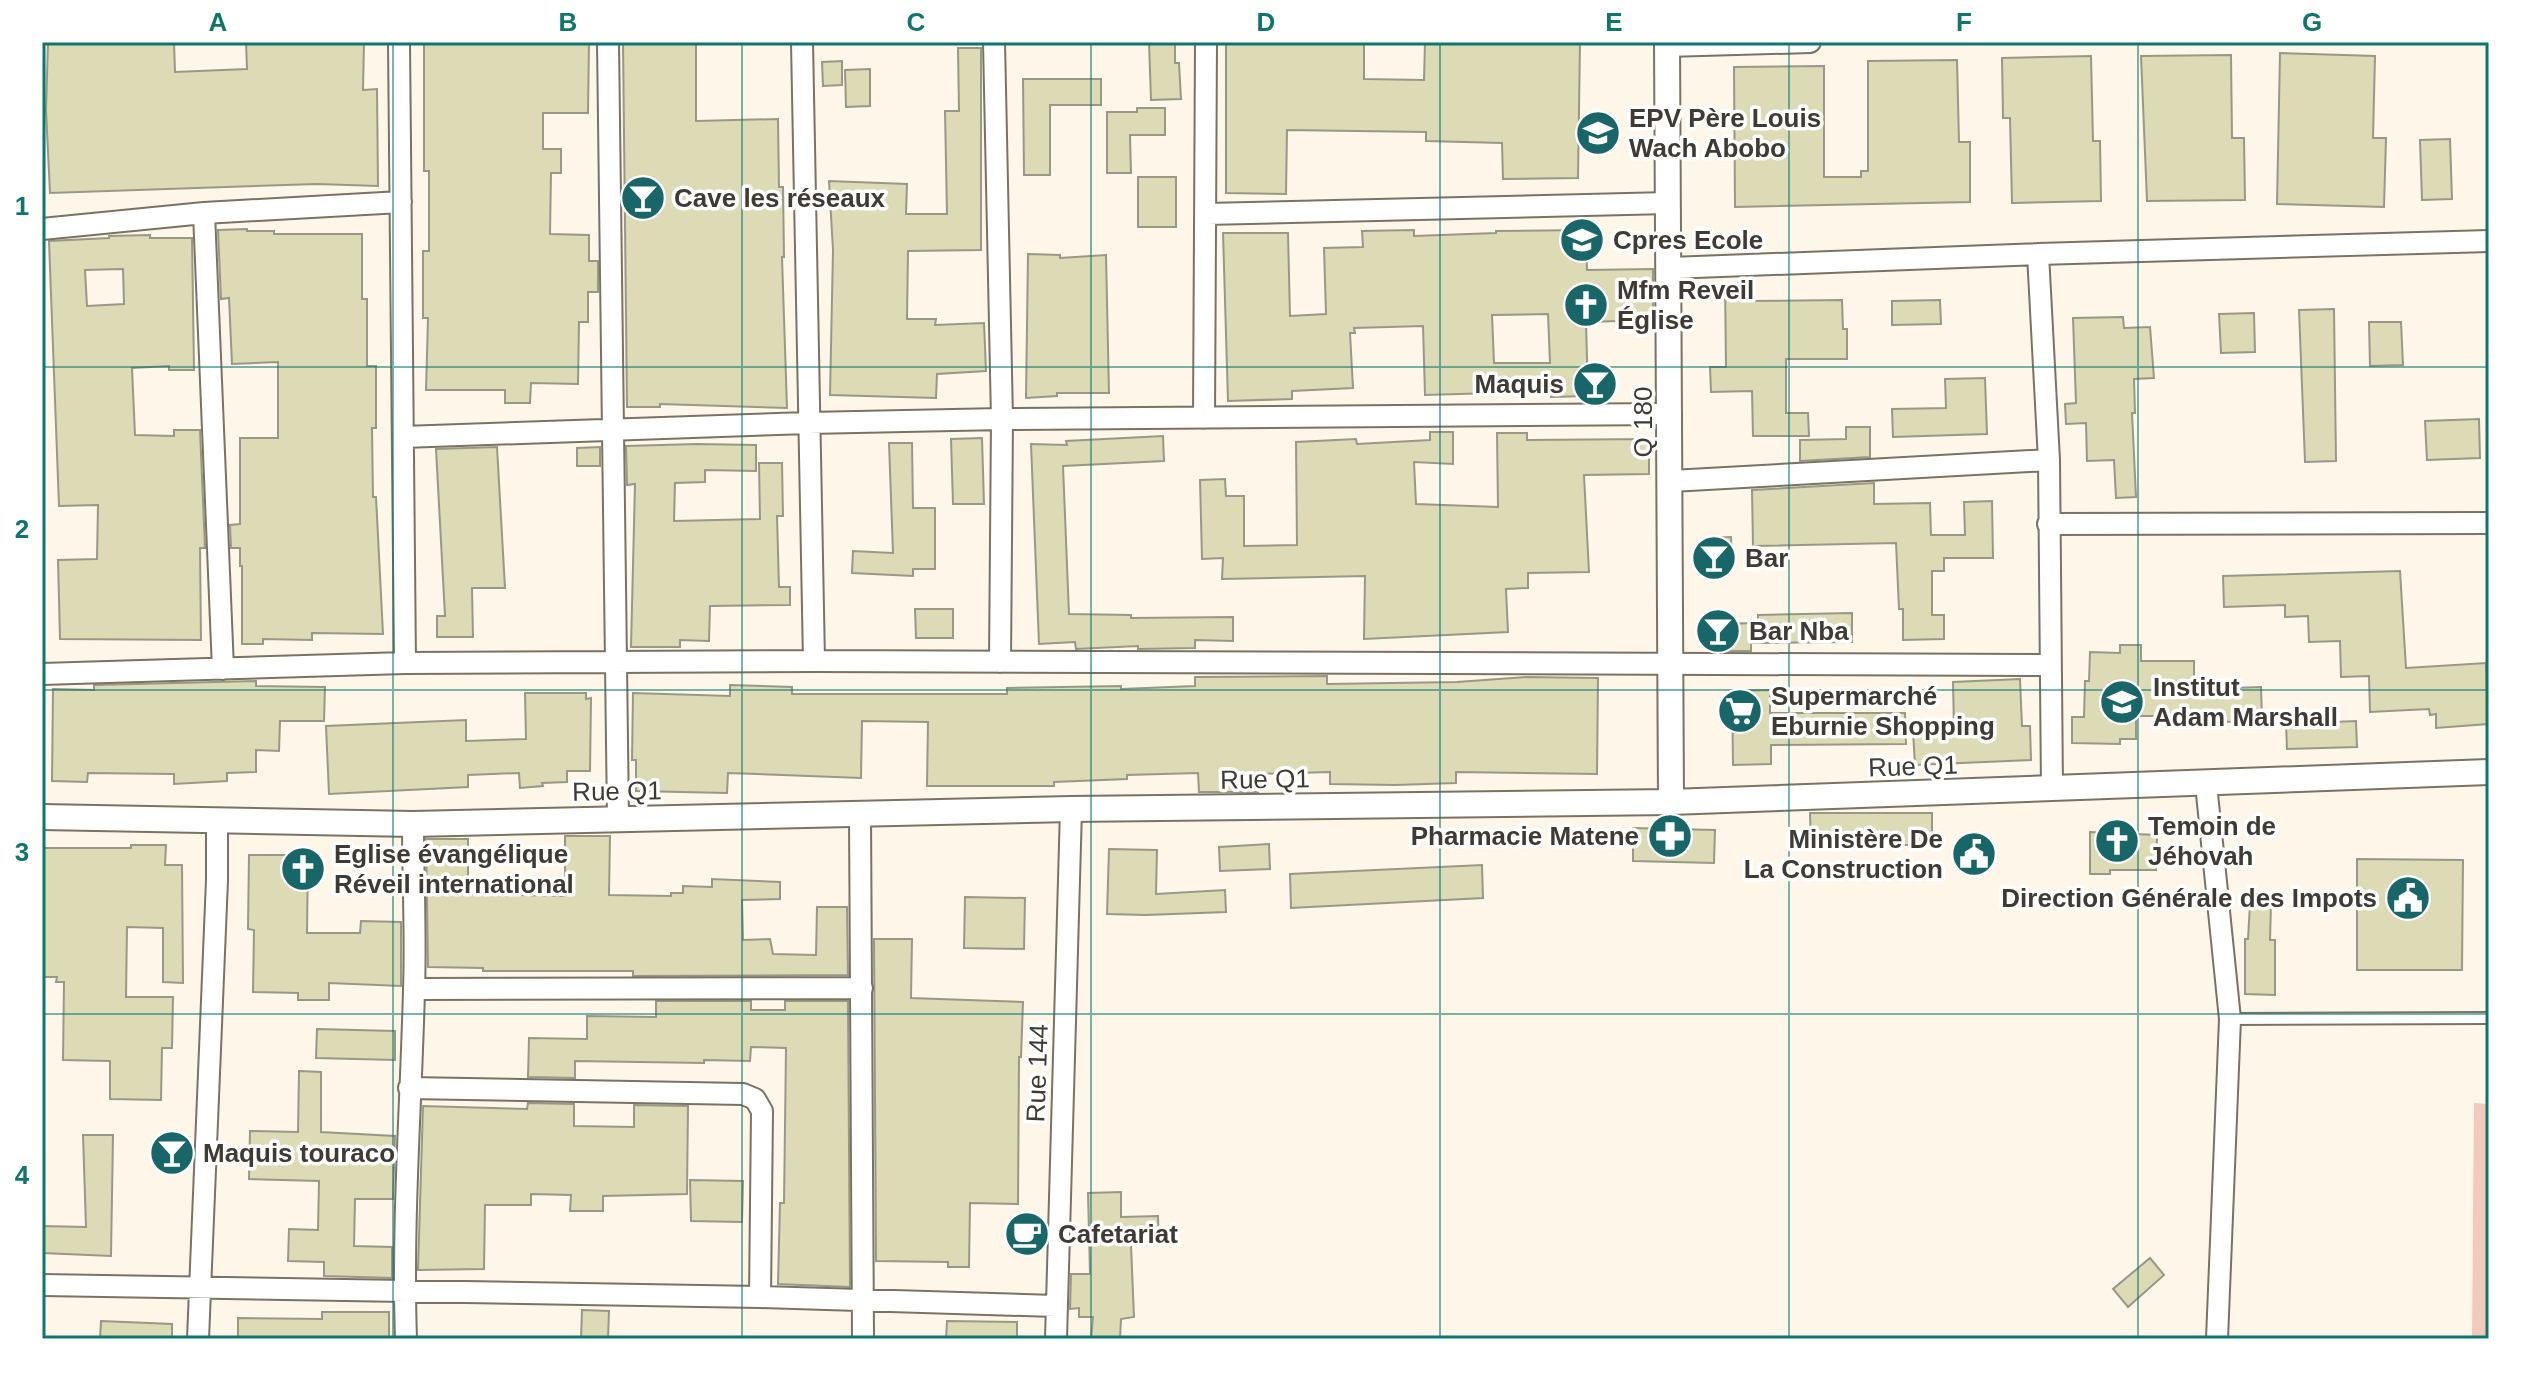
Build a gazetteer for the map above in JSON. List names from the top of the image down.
{
  "streets": {
    "street": ["Q 180", "Rue Q1", "Rue 144"]
  },
  "crossings": [
    ["Q 180", "Rue Q1"],
    ["Rue Q1", "Rue 144"]
  ],
  "places": {
    "school or university": ["EPV Père Louis Wach Abobo", "Cpres Ecole", "Institut Adam Marshall"],
    "bar": [
      "Cave les réseaux",
      "Maquis",
      "Bar",
      "Bar Nba",
      "Maquis touraco"
    ],
    "church": ["Mfm Reveil Église", "Temoin de Jéhovah", "Eglise évangélique Réveil international"],
    "supermarket": ["Supermarché Eburnie Shopping"],
    "pharmacy": ["Pharmacie Matene"],
    "public building": ["Ministère De La Construction", "Direction Générale des Impots"],
    "cafe": ["Cafetariat"]
  },
  "grid": {
    "columns": [
      "A",
      "B",
      "C",
      "D",
      "E",
      "F",
      "G"
    ],
    "rows": [
      "1",
      "2",
      "3",
      "4"
    ]
  }
}
